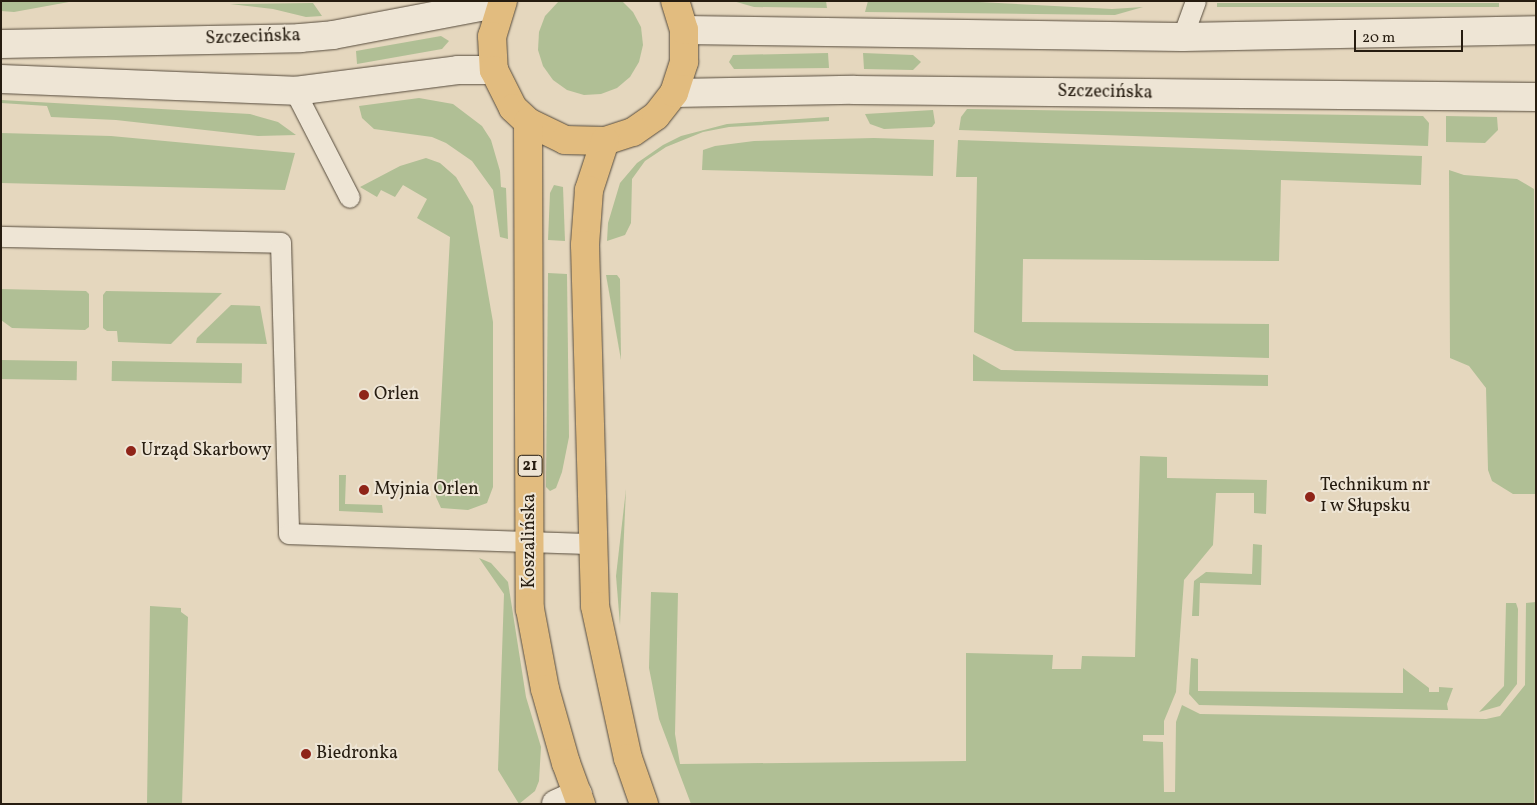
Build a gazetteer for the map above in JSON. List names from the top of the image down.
{
  "streets": {
    "main road": ["21", "Koszalińska"],
    "street": ["Szczecińska"]
  },
  "places": [
    "Orlen",
    "Urząd Skarbowy",
    "Myjnia Orlen",
    "Technikum nr 1 w Słupsku",
    "Biedronka"
  ],
  "scale_bar": "20 m"
}
